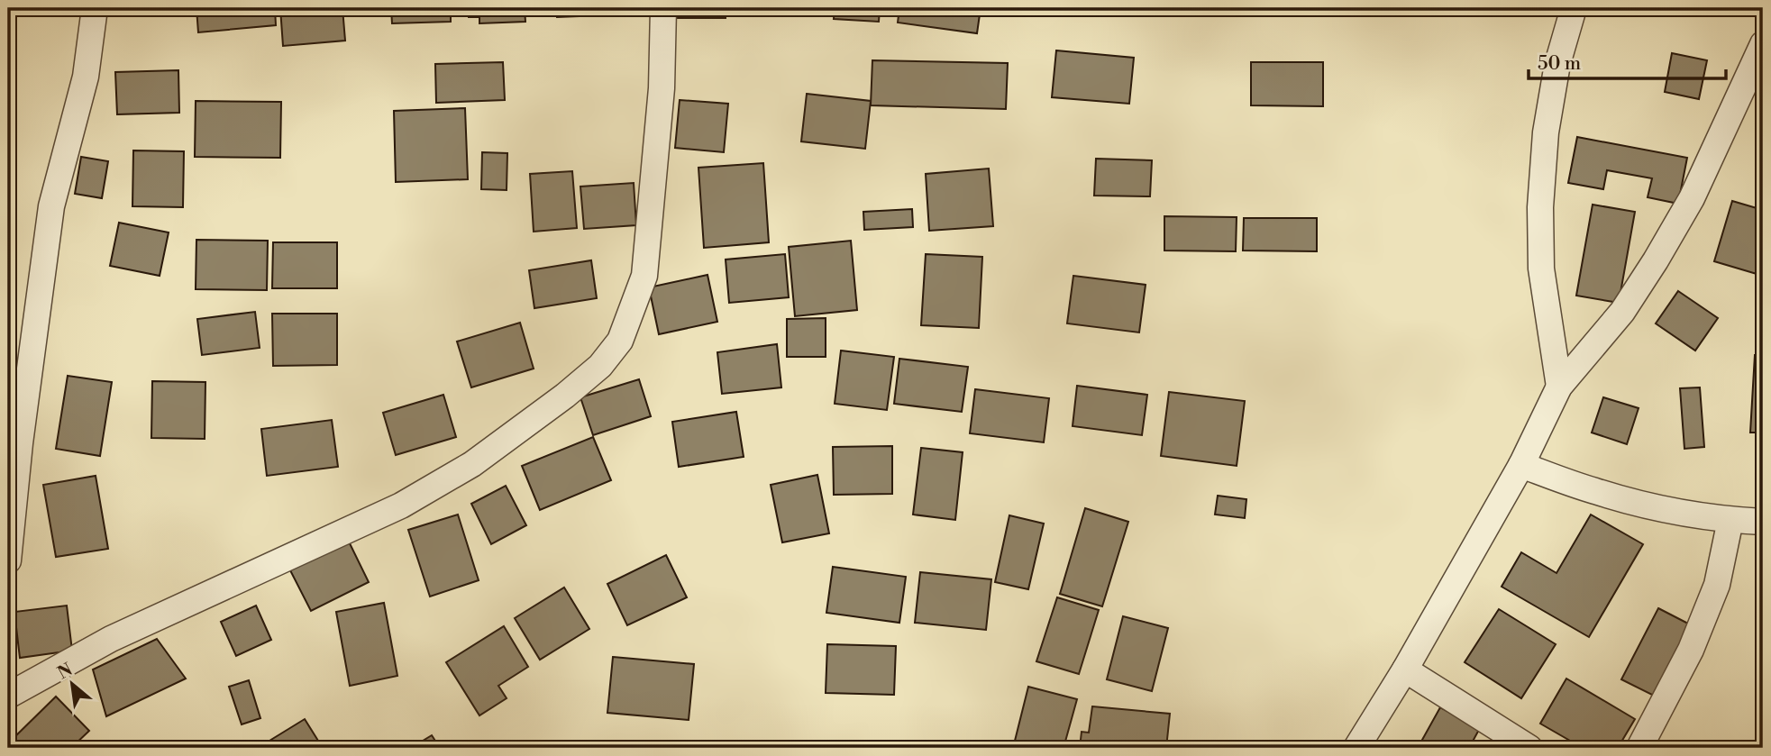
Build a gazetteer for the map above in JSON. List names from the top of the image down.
{
  "scale_bar": "50 m",
  "north": "top left"
}
